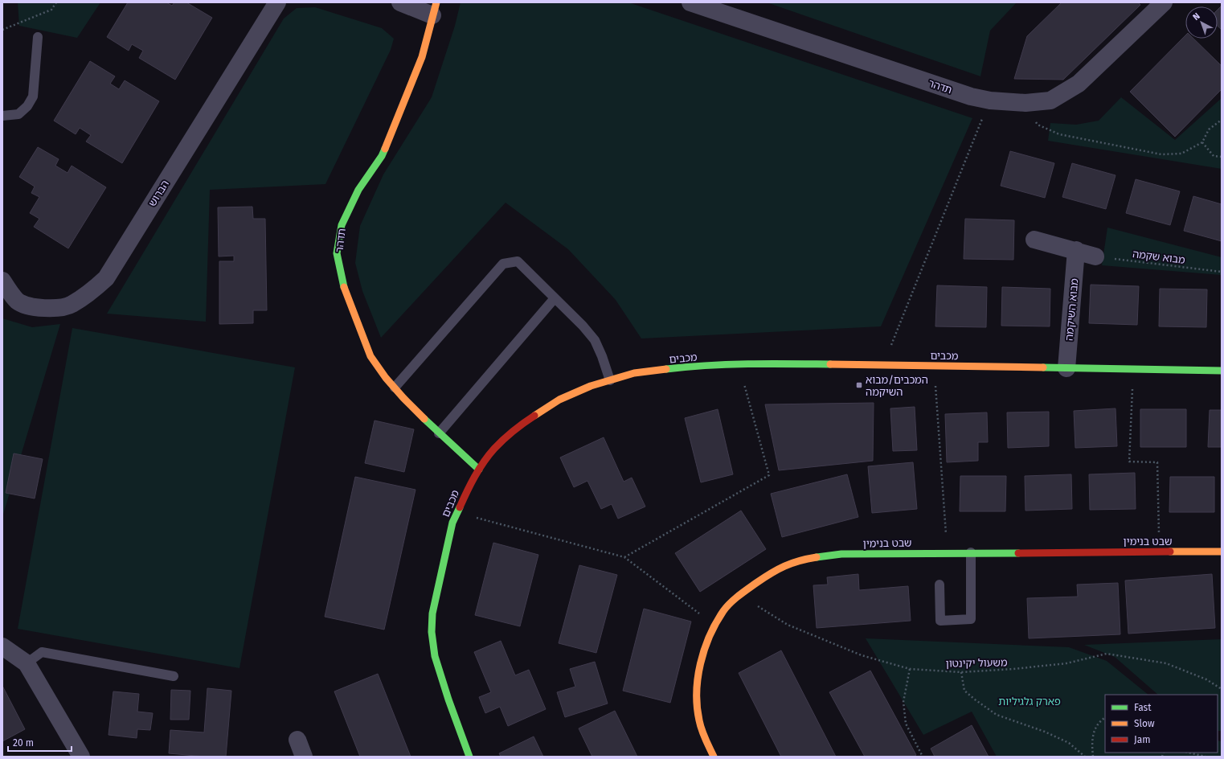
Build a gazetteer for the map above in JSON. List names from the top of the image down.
{
  "streets": {
    "street": [
      "תדהר",
      "הברוש",
      "מבוא השיקמה",
      "מכבים",
      "שבט בנימין"
    ],
    "path": ["מבוא שקמה", "משעול יקינטון"]
  },
  "crossings": [
    ["תדהר", "מכבים"],
    ["מבוא השיקמה", "מכבים"],
    ["שבט בנימין", "משעול יקינטון"]
  ],
  "parks": ["פארק גלגיליות"],
  "places": {
    "transit": ["המכבים/מבוא השיקמה"]
  },
  "legend": ["Fast", "Slow", "Jam"],
  "scale_bar": "20 m",
  "north": "top left"
}
